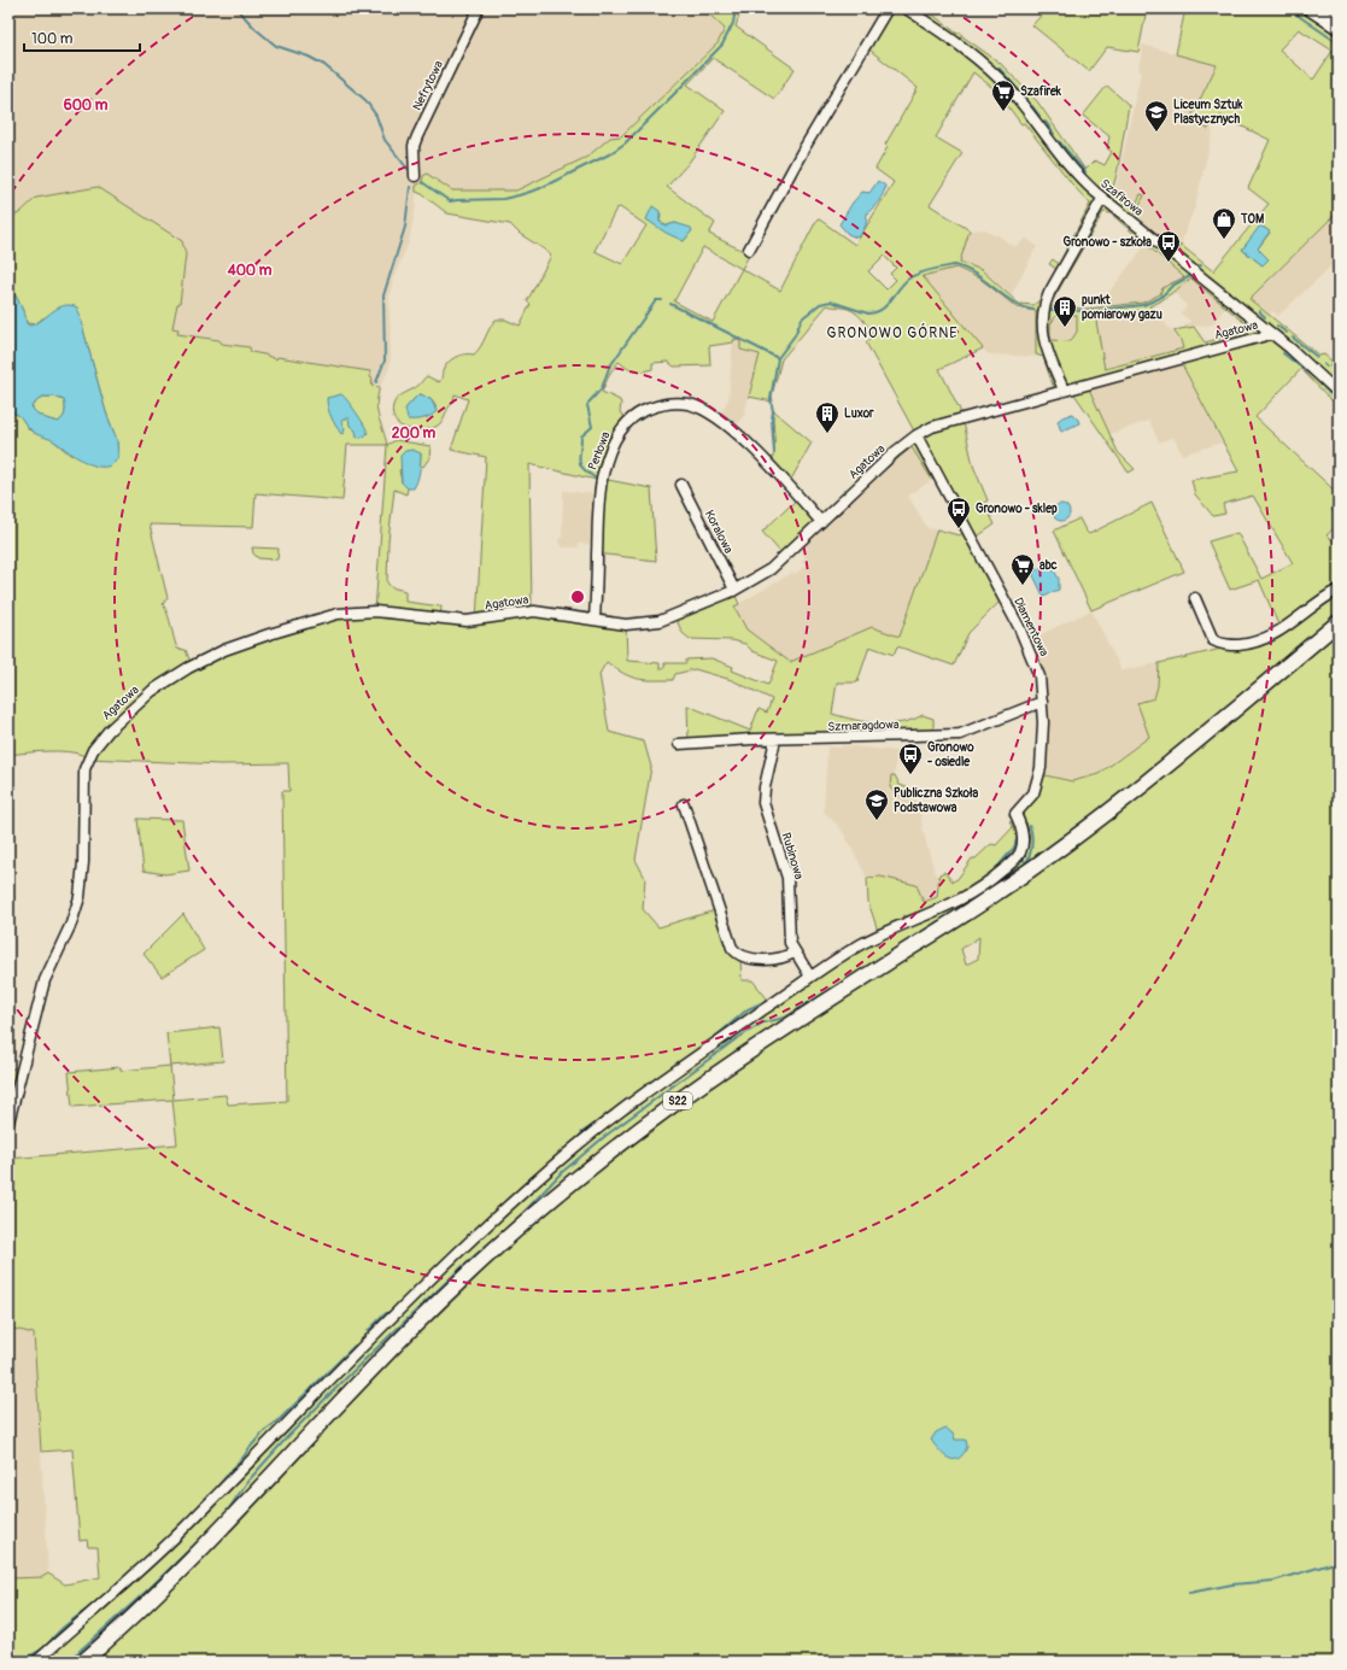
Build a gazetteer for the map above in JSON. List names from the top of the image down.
{
  "streets": {
    "highway": ["S22"],
    "street": [
      "Nefrytowa",
      "Szafirowa",
      "Agatowa",
      "Perłowa",
      "Koralowa",
      "Diamentowa",
      "Szmaragdowa",
      "Rubinowa"
    ]
  },
  "crossings": [
    ["Szafirowa", "Agatowa"],
    ["Agatowa", "Perłowa"],
    ["Agatowa", "Koralowa"],
    ["Agatowa", "Diamentowa"],
    ["Diamentowa", "Szmaragdowa"],
    ["Diamentowa", "Rubinowa"],
    ["Szmaragdowa", "Rubinowa"]
  ],
  "districts": ["GRONOWO GÓRNE"],
  "places": {
    "supermarket": ["Szafirek", "abc"],
    "school or university": ["Liceum Sztuk Plastycznych", "Publiczna Szkoła Podstawowa"],
    "shop": ["TOM"],
    "bus stop": ["Gronowo - szkoła", "Gronowo - sklep", "Gronowo - osiedle"],
    "building": ["punkt pomiarowy gazu", "Luxor"]
  },
  "scale_bar": "100 m",
  "rings": ["600 m", "400 m", "200 m"]
}
